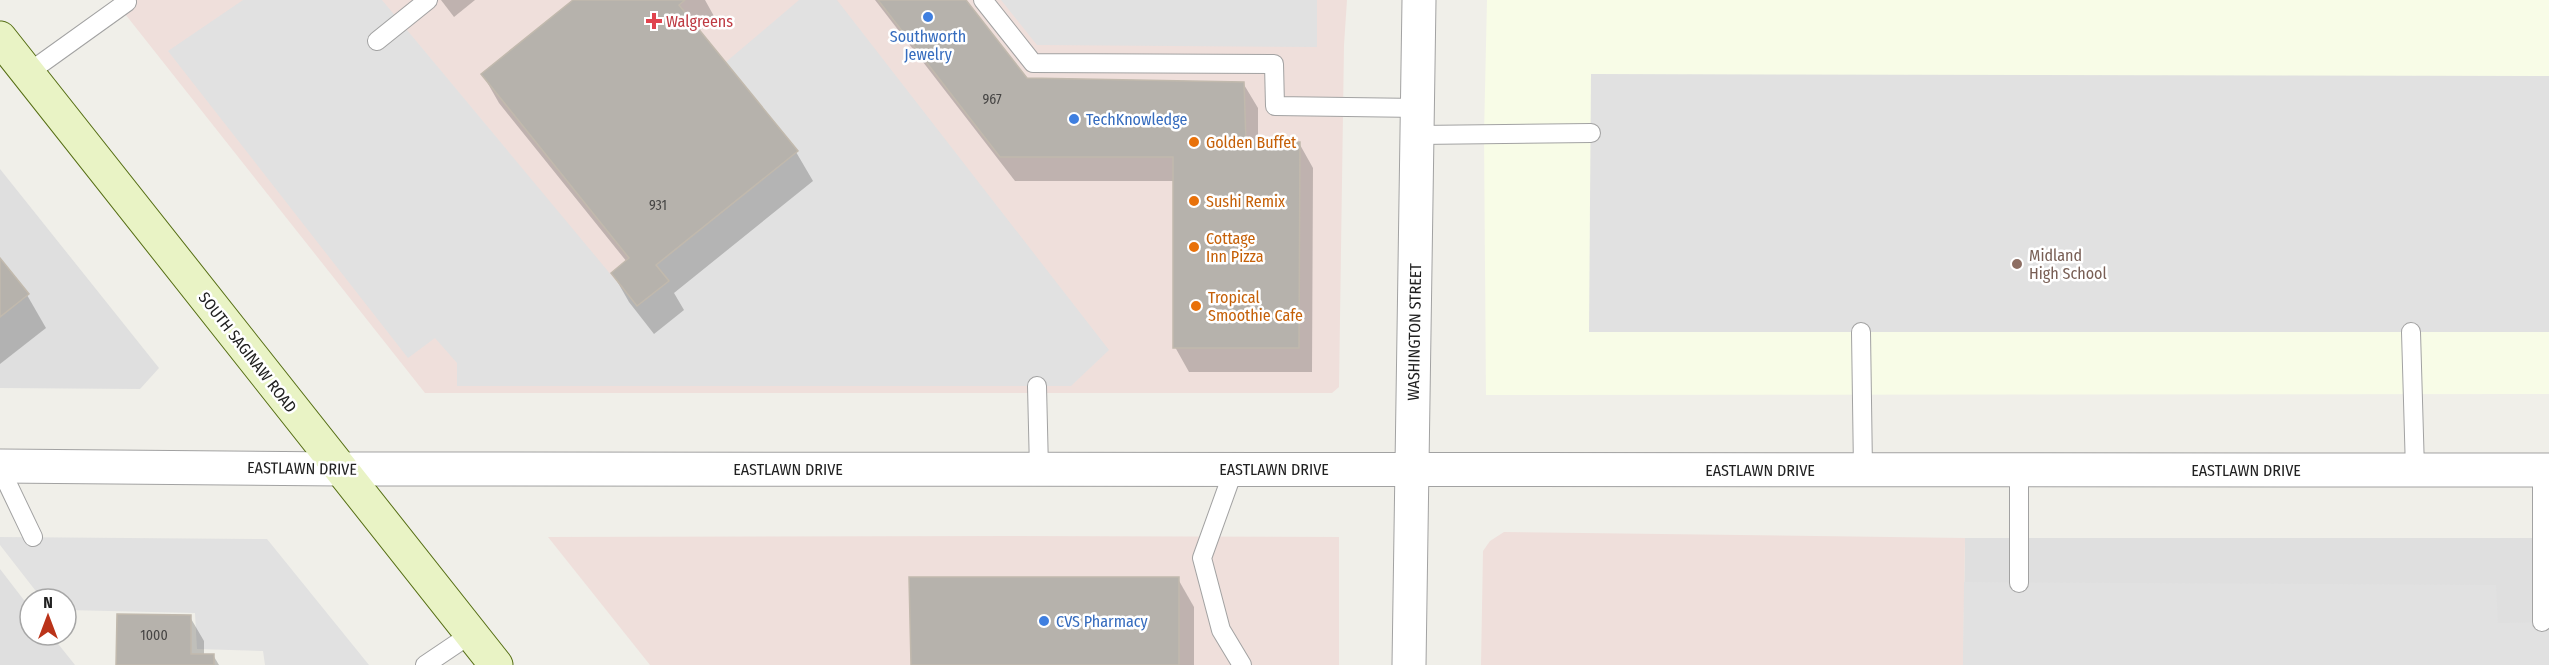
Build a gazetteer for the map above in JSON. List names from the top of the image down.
{
  "streets": {
    "main road": ["SOUTH SAGINAW ROAD"],
    "street": ["WASHINGTON STREET", "EASTLAWN DRIVE"]
  },
  "crossings": [
    ["WASHINGTON STREET", "EASTLAWN DRIVE"],
    ["SOUTH SAGINAW ROAD", "EASTLAWN DRIVE"]
  ],
  "places": {
    "other": [
      "Southworth Jewelry",
      "TechKnowledge",
      "Golden Buffet",
      "Sushi Remix",
      "Cottage Inn Pizza",
      "Midland High School",
      "Tropical Smoothie Cafe",
      "CVS Pharmacy"
    ],
    "health": ["Walgreens"]
  },
  "house_numbers": ["967", "931", "1000"],
  "north": "top"
}
